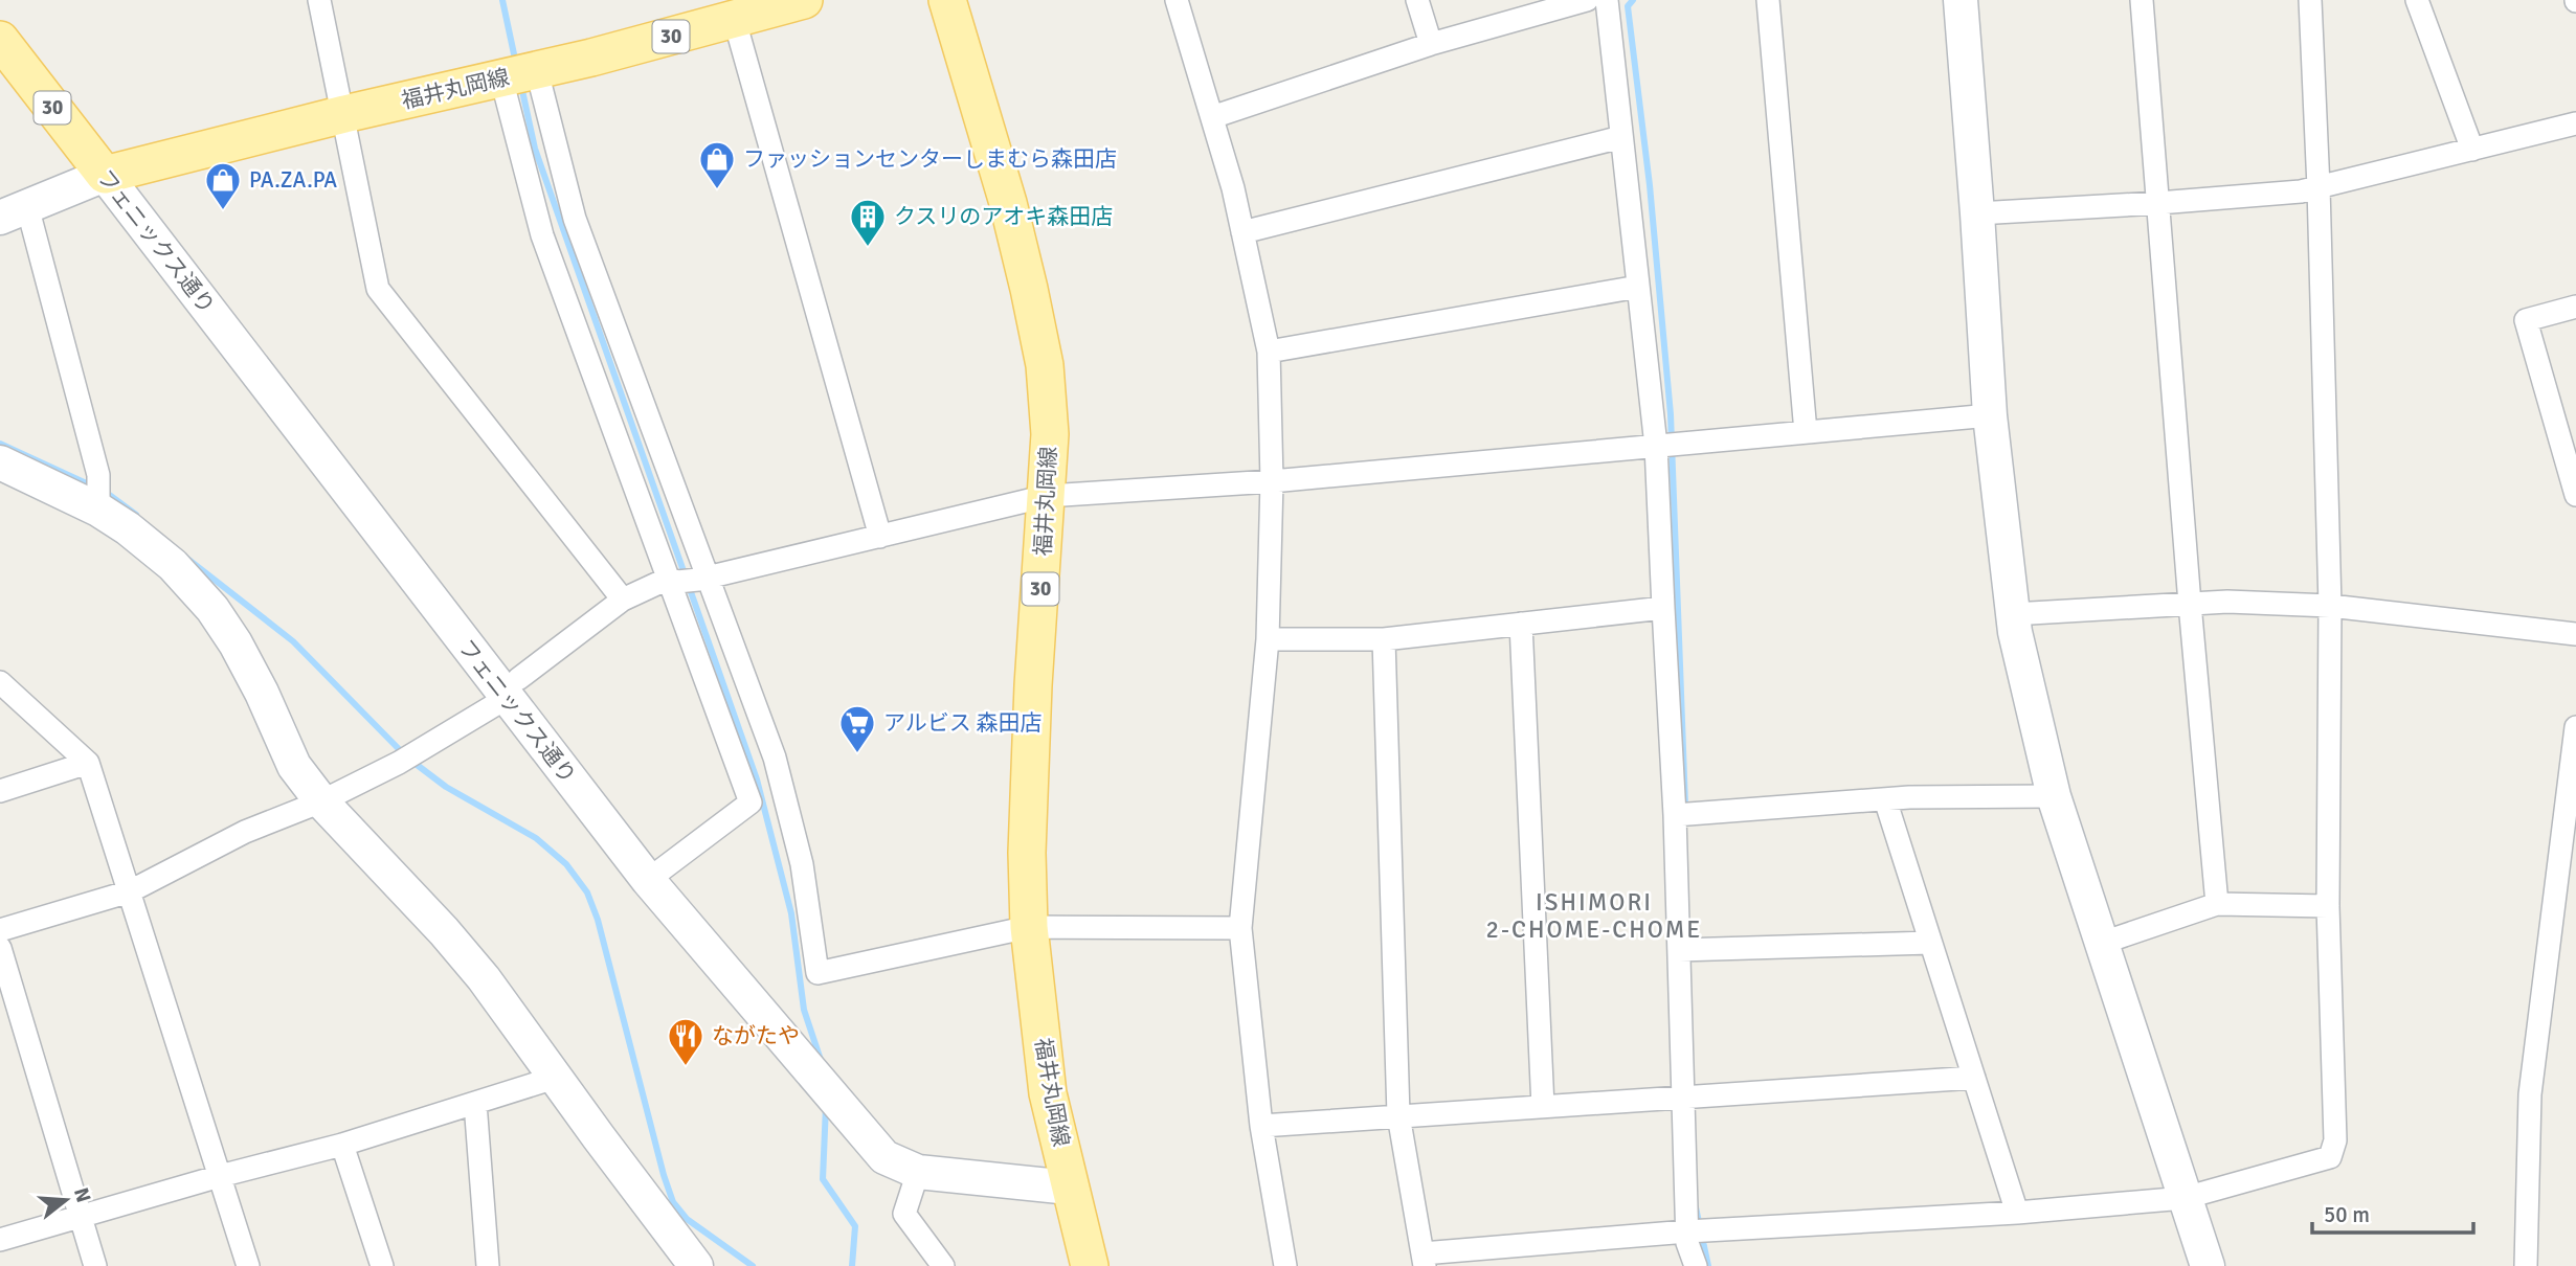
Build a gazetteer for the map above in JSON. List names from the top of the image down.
{
  "streets": {
    "main road": ["30", "福井丸岡線", "フェニックス通り"]
  },
  "crossings": [
    ["30", "福井丸岡線"],
    ["30", "フェニックス通り"],
    ["福井丸岡線", "フェニックス通り"]
  ],
  "districts": ["ISHIMORI 2-CHOME-CHOME"],
  "places": {
    "shop": ["ファッションセンターしまむら森田店", "PA.ZA.PA"],
    "building": ["クスリのアオキ森田店"],
    "supermarket": ["アルビス 森田店"],
    "restaurant": ["ながたや"]
  },
  "scale_bar": "50 m",
  "north": "right"
}
